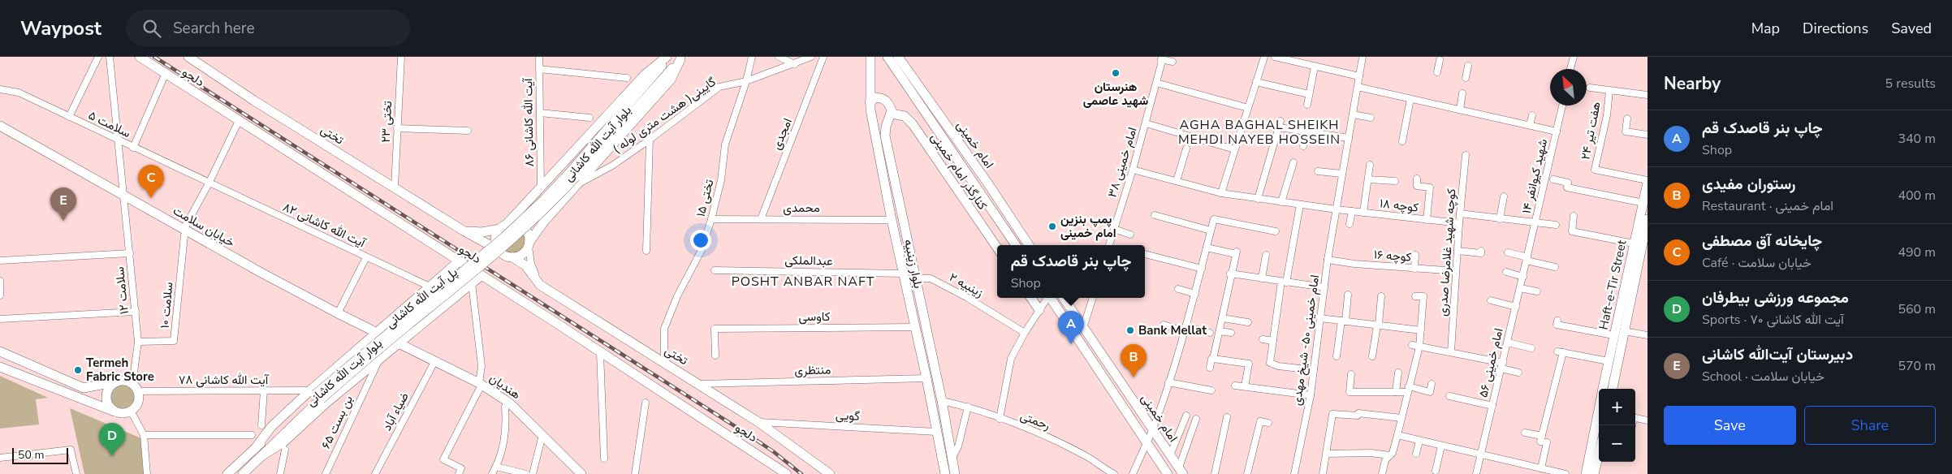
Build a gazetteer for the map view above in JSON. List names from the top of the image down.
{
  "streets": {
    "street": [
      "دلجو",
      "گایینی( هشت متری لوله )",
      "تختی ۲۳",
      "آیت الله کاشانی ۸۶",
      "سلامت ۵",
      "هفت تیر ۲۴",
      "امجدی",
      "تختی",
      "بلوار آیت الله کاشانی",
      "امام خمینی",
      "امام خمینی ۳۸",
      "کنارگذر امام خمینی",
      "شهید کیوانفر ۱۴",
      "تختی ۱۵",
      "کوچه ۱۸",
      "محمدی",
      "آیت الله کاشانی ۸۲",
      "خیابان سلامت",
      "کوچه شهید غلامرضا صدری",
      "کوچه ۱۶",
      "عبدالملکی",
      "بلوار زینبیه",
      "زینبیه ۲",
      "Haft-e-Tir Street",
      "سلامت ۱۲",
      "پل آیت الله کاشانی",
      "سلامت ۱۰",
      "کاوسی",
      "امام خمینی ۵۰- شیخ مهدی",
      "امام خمینی ۵۶",
      "منتظری",
      "آیت الله کاشانی ۷۸",
      "هندیان",
      "ضیاء آباد",
      "گویی",
      "رحمتی",
      "بن بست ۶۵"
    ]
  },
  "crossings": [
    ["دلجو", "بلوار آیت الله کاشانی"],
    ["گایینی( هشت متری لوله )", "بلوار آیت الله کاشانی"],
    ["گایینی( هشت متری لوله )", "تختی ۱۵"],
    ["گایینی( هشت متری لوله )", "پل آیت الله کاشانی"],
    ["تختی ۲۳", "تختی"],
    ["آیت الله کاشانی ۸۶", "بلوار آیت الله کاشانی"],
    ["سلامت ۵", "آیت الله کاشانی ۸۲"],
    ["سلامت ۵", "سلامت ۱۲"],
    ["هفت تیر ۲۴", "Haft-e-Tir Street"],
    ["امجدی", "محمدی"],
    ["تختی", "بلوار آیت الله کاشانی"],
    ["تختی", "تختی ۱۵"],
    ["تختی", "منتظری"],
    ["تختی", "گویی"],
    ["بلوار آیت الله کاشانی", "آیت الله کاشانی ۸۲"],
    ["بلوار آیت الله کاشانی", "خیابان سلامت"],
    ["بلوار آیت الله کاشانی", "پل آیت الله کاشانی"],
    ["بلوار آیت الله کاشانی", "آیت الله کاشانی ۷۸"],
    ["بلوار آیت الله کاشانی", "هندیان"],
    ["بلوار آیت الله کاشانی", "بن بست ۶۵"],
    ["کنارگذر امام خمینی", "بلوار زینبیه"],
    ["شهید کیوانفر ۱۴", "امام خمینی ۵۶"],
    ["تختی ۱۵", "محمدی"],
    ["کوچه ۱۸", "کوچه شهید غلامرضا صدری"],
    ["کوچه ۱۸", "امام خمینی ۵۰- شیخ مهدی"],
    ["محمدی", "بلوار زینبیه"],
    ["خیابان سلامت", "سلامت ۱۲"],
    ["خیابان سلامت", "سلامت ۱۰"],
    ["خیابان سلامت", "هندیان"],
    ["کوچه شهید غلامرضا صدری", "کوچه ۱۶"],
    ["کوچه ۱۶", "امام خمینی ۵۰- شیخ مهدی"],
    ["عبدالملکی", "بلوار زینبیه"],
    ["بلوار زینبیه", "زینبیه ۲"],
    ["بلوار زینبیه", "کاوسی"],
    ["بلوار زینبیه", "منتظری"],
    ["بلوار زینبیه", "گویی"],
    ["بلوار زینبیه", "رحمتی"],
    ["سلامت ۱۲", "سلامت ۱۰"],
    ["سلامت ۱۲", "آیت الله کاشانی ۷۸"],
    ["پل آیت الله کاشانی", "آیت الله کاشانی ۷۸"],
    ["هندیان", "ضیاء آباد"]
  ],
  "districts": ["AGHA BAGHAL SHEIKH MEHDI NAYEB HOSSEIN", "POSHT ANBAR NAFT"],
  "places": [
    "هنرستان شهید عاصمی",
    "پمپ بنزین امام خمینی",
    "Bank Mellat",
    "Termeh Fabric Store"
  ],
  "scale_bar": "50 m",
  "north": "top left",
  "page": {
    "header": "Waypost",
    "search": "Search here",
    "nav": ["Map", "Directions", "Saved"],
    "heading": ["Nearby", "5 results"],
    "list": [
      {
        "mark": "A",
        "name": "چاپ بنر قاصدک قم",
        "note": "Shop",
        "value": "340 m"
      },
      {
        "mark": "B",
        "name": "رستوران مفیدی",
        "note": "Restaurant · امام خمینی",
        "value": "400 m"
      },
      {
        "mark": "C",
        "name": "چایخانه آق مصطفی",
        "note": "Café · خیابان سلامت",
        "value": "490 m"
      },
      {
        "mark": "D",
        "name": "مجموعه ورزشی بیطرفان",
        "note": "Sports · آیت الله کاشانی ۷۰",
        "value": "560 m"
      },
      {
        "mark": "E",
        "name": "دبیرستان آیت‌الله کاشانی",
        "note": "School · خیابان سلامت",
        "value": "570 m"
      }
    ],
    "pins": [
      "C",
      "E",
      "A",
      "B",
      "D"
    ],
    "popup": ["چاپ بنر قاصدک قم", "Shop"],
    "map_buttons": ["+", "−"],
    "buttons": ["Save", "Share"],
    "scale": "50 m"
  }
}
